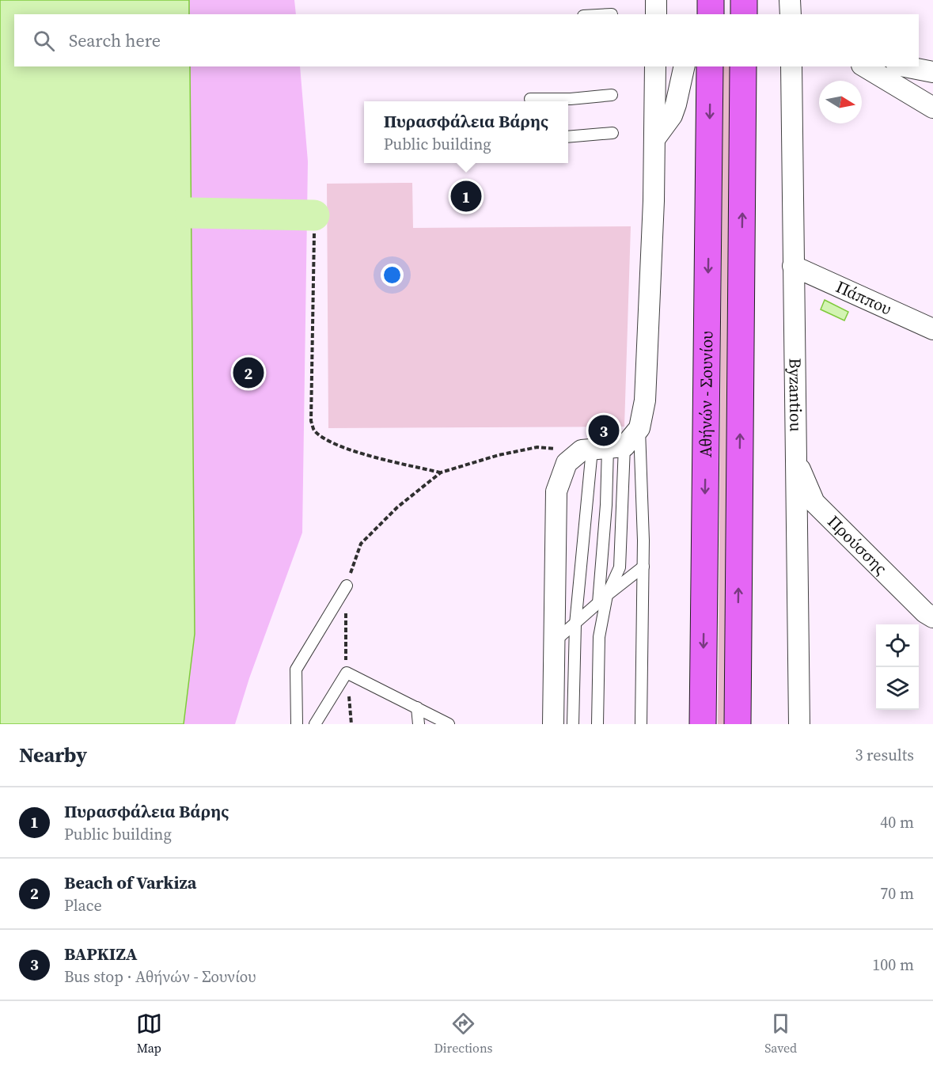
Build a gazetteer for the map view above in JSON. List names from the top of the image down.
{
  "streets": {
    "main road": ["Αθήνών - Σουνίου"],
    "street": ["Πάππου", "Byzantiou", "Προύσσης"]
  },
  "crossings": [
    ["Πάππου", "Byzantiou"],
    ["Byzantiou", "Προύσσης"]
  ],
  "north": "right",
  "page": {
    "search": "Search here",
    "popup": ["Πυρασφάλεια Βάρης", "Public building"],
    "pins": ["1", "2", "3"],
    "heading": ["Nearby", "3 results"],
    "list": [
      {
        "mark": "1",
        "name": "Πυρασφάλεια Βάρης",
        "note": "Public building",
        "value": "40 m"
      },
      {
        "mark": "2",
        "name": "Beach of Varkiza",
        "note": "Place",
        "value": "70 m"
      },
      {
        "mark": "3",
        "name": "ΒΑΡΚΙΖΑ",
        "note": "Bus stop · Αθήνών - Σουνίου",
        "value": "100 m"
      }
    ],
    "nav": ["Map", "Directions", "Saved"]
  }
}
